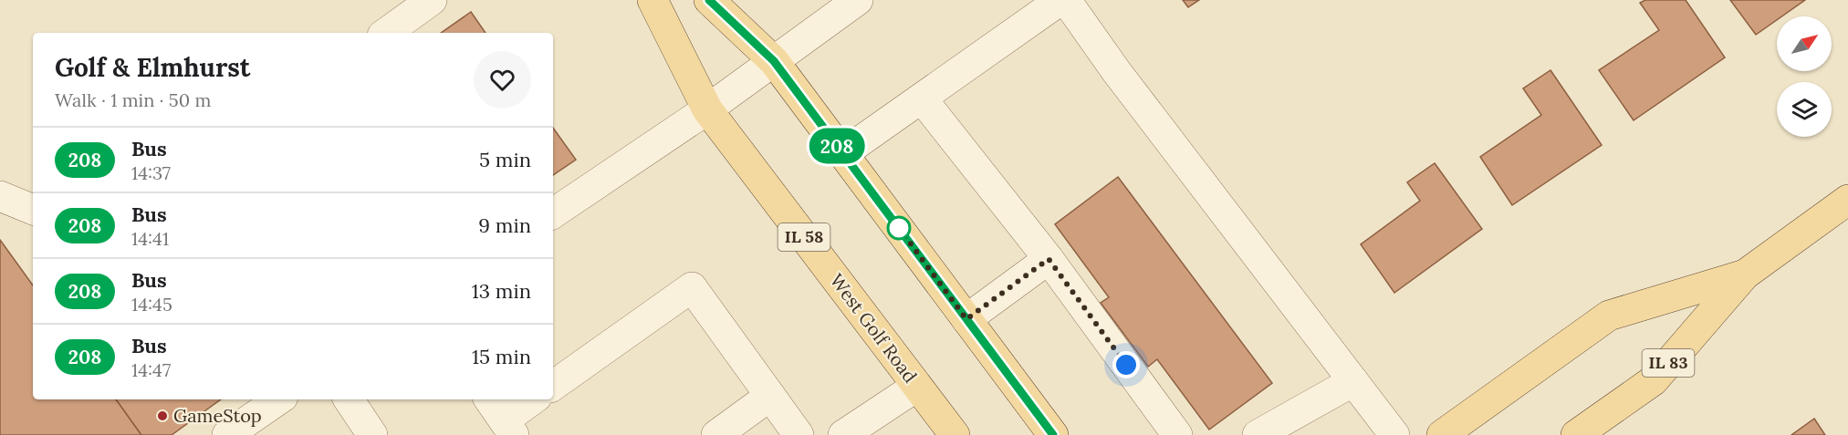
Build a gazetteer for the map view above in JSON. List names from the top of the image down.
{
  "streets": {
    "main road": ["IL 58", "West Golf Road", "IL 83"]
  },
  "places": ["GameStop"],
  "lines": ["bus line 208"],
  "north": "top right",
  "page": {
    "on_map": "208",
    "heading": ["Golf & Elmhurst", "Walk · 1 min · 50 m"],
    "list": [
      {
        "mark": "208",
        "name": "Bus",
        "note": "14:37",
        "value": "5 min"
      },
      {
        "mark": "208",
        "name": "Bus",
        "note": "14:41",
        "value": "9 min"
      },
      {
        "mark": "208",
        "name": "Bus",
        "note": "14:45",
        "value": "13 min"
      },
      {
        "mark": "208",
        "name": "Bus",
        "note": "14:47",
        "value": "15 min"
      }
    ]
  }
}
